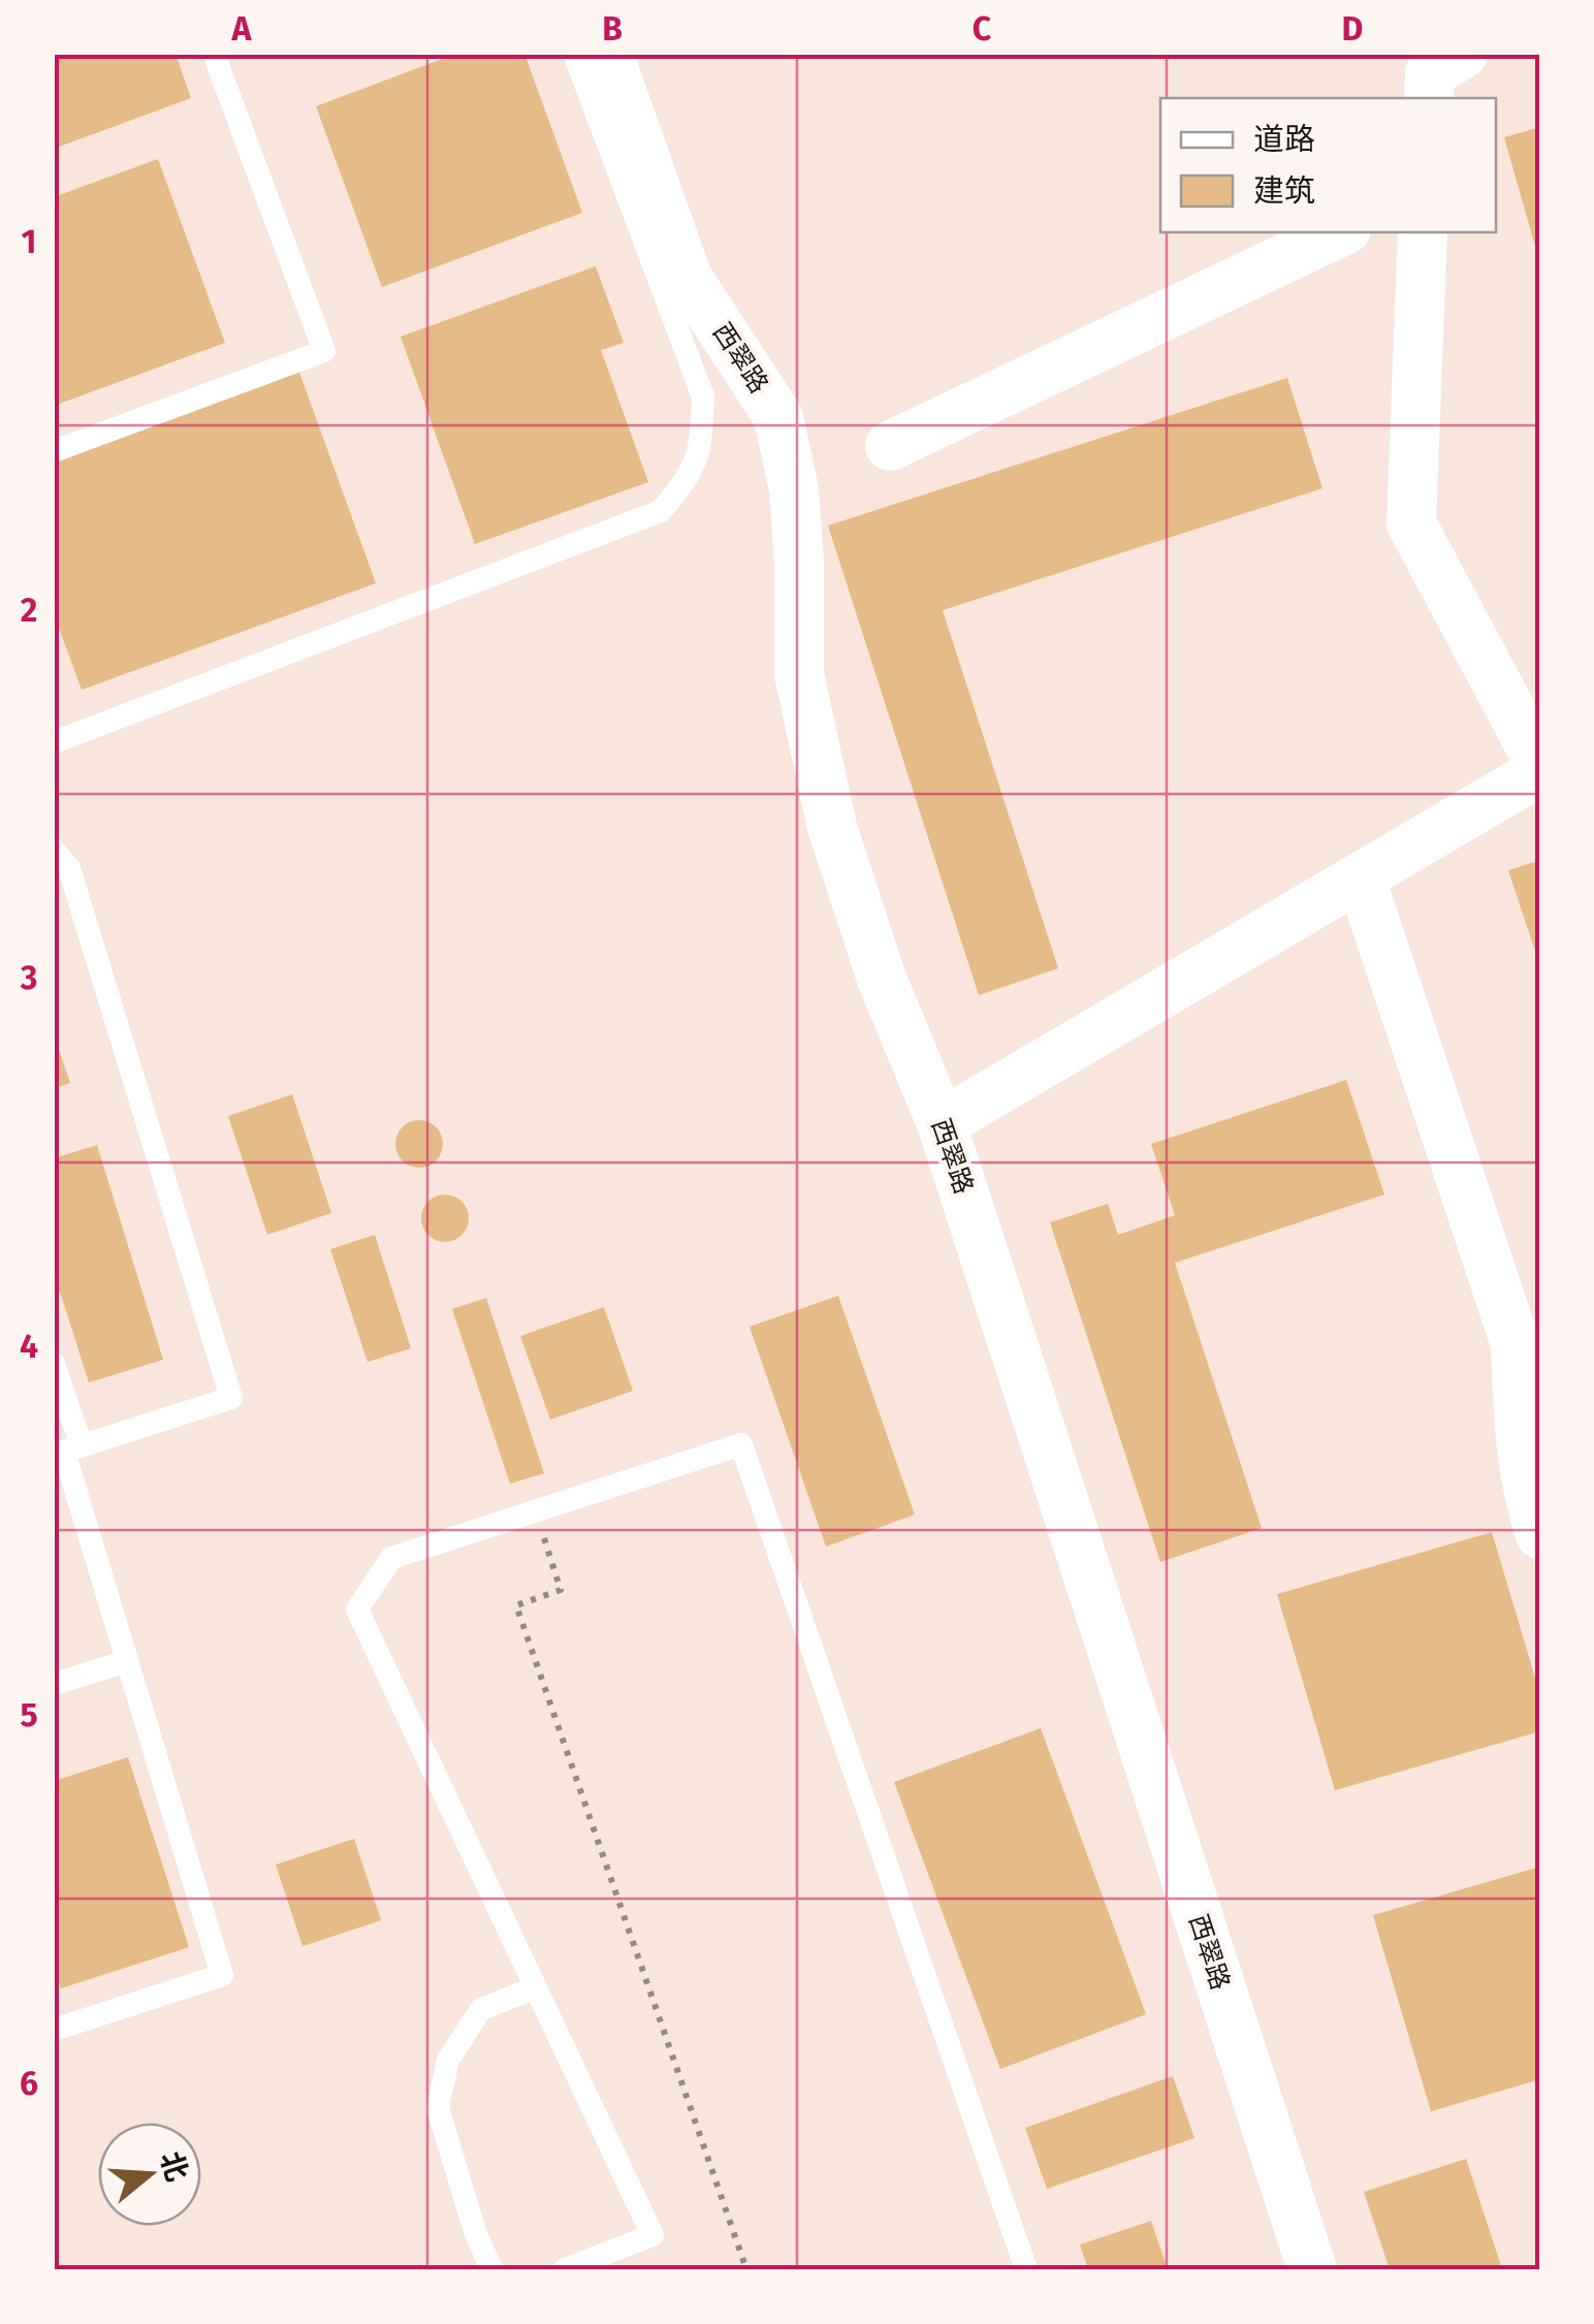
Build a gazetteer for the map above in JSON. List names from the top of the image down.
{
  "streets": {
    "street": ["西翠路"]
  },
  "legend": ["道路", "建筑"],
  "north": "right",
  "grid": {
    "columns": [
      "A",
      "B",
      "C",
      "D"
    ],
    "rows": [
      "1",
      "2",
      "3",
      "4",
      "5",
      "6"
    ]
  }
}
